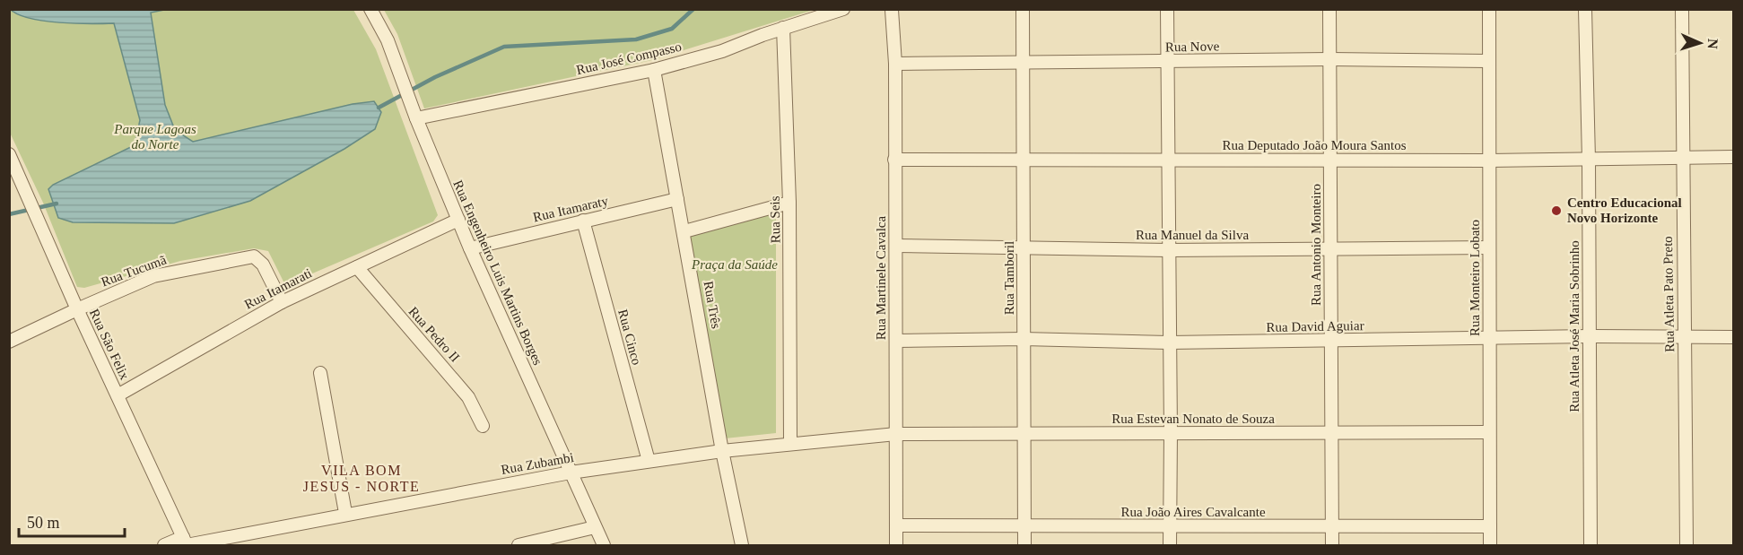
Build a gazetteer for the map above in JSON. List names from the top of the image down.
{
  "streets": {
    "street": [
      "Rua Nove",
      "Rua José Compasso",
      "Rua Deputado João Moura Santos",
      "Rua Itamaraty",
      "Rua Seis",
      "Rua Manuel da Silva",
      "Rua Antonio Monteiro",
      "Rua Tucumã",
      "Rua Engenheiro Luis Martins Borges",
      "Rua Martinele Cavalca",
      "Rua Tamboril",
      "Rua Monteiro Lobato",
      "Rua Itamarati",
      "Rua Atleta Pato Preto",
      "Rua Três",
      "Rua David Aguiar",
      "Rua Atleta José Maria Sobrinho",
      "Rua Pedro II",
      "Rua Cinco",
      "Rua São Felix",
      "Rua Estevan Nonato de Souza",
      "Rua Zubambi",
      "Rua João Aires Cavalcante"
    ]
  },
  "crossings": [
    ["Rua Nove", "Rua Antonio Monteiro"],
    ["Rua Nove", "Rua Martinele Cavalca"],
    ["Rua Nove", "Rua Tamboril"],
    ["Rua Nove", "Rua Monteiro Lobato"],
    ["Rua José Compasso", "Rua Seis"],
    ["Rua José Compasso", "Rua Engenheiro Luis Martins Borges"],
    ["Rua José Compasso", "Rua Três"],
    ["Rua Deputado João Moura Santos", "Rua Antonio Monteiro"],
    ["Rua Deputado João Moura Santos", "Rua Martinele Cavalca"],
    ["Rua Deputado João Moura Santos", "Rua Tamboril"],
    ["Rua Deputado João Moura Santos", "Rua Monteiro Lobato"],
    ["Rua Deputado João Moura Santos", "Rua Atleta Pato Preto"],
    ["Rua Deputado João Moura Santos", "Rua Atleta José Maria Sobrinho"],
    ["Rua Itamaraty", "Rua Engenheiro Luis Martins Borges"],
    ["Rua Itamaraty", "Rua Três"],
    ["Rua Itamaraty", "Rua Cinco"],
    ["Rua Seis", "Rua Zubambi"],
    ["Rua Manuel da Silva", "Rua Antonio Monteiro"],
    ["Rua Manuel da Silva", "Rua Martinele Cavalca"],
    ["Rua Manuel da Silva", "Rua Tamboril"],
    ["Rua Manuel da Silva", "Rua Monteiro Lobato"],
    ["Rua Antonio Monteiro", "Rua David Aguiar"],
    ["Rua Antonio Monteiro", "Rua Estevan Nonato de Souza"],
    ["Rua Antonio Monteiro", "Rua João Aires Cavalcante"],
    ["Rua Tucumã", "Rua Itamarati"],
    ["Rua Tucumã", "Rua São Felix"],
    ["Rua Engenheiro Luis Martins Borges", "Rua Itamarati"],
    ["Rua Engenheiro Luis Martins Borges", "Rua Zubambi"],
    ["Rua Martinele Cavalca", "Rua David Aguiar"],
    ["Rua Martinele Cavalca", "Rua Estevan Nonato de Souza"],
    ["Rua Martinele Cavalca", "Rua Zubambi"],
    ["Rua Martinele Cavalca", "Rua João Aires Cavalcante"],
    ["Rua Tamboril", "Rua David Aguiar"],
    ["Rua Tamboril", "Rua Estevan Nonato de Souza"],
    ["Rua Tamboril", "Rua João Aires Cavalcante"],
    ["Rua Monteiro Lobato", "Rua David Aguiar"],
    ["Rua Monteiro Lobato", "Rua Estevan Nonato de Souza"],
    ["Rua Monteiro Lobato", "Rua João Aires Cavalcante"],
    ["Rua Itamarati", "Rua Pedro II"],
    ["Rua Itamarati", "Rua São Felix"],
    ["Rua Atleta Pato Preto", "Rua David Aguiar"],
    ["Rua Três", "Rua Zubambi"],
    ["Rua David Aguiar", "Rua Atleta José Maria Sobrinho"],
    ["Rua Cinco", "Rua Zubambi"],
    ["Rua São Felix", "Rua Zubambi"],
    ["Rua Estevan Nonato de Souza", "Rua Zubambi"]
  ],
  "districts": ["VILA BOM JESUS - NORTE"],
  "parks": ["Parque Lagoas do Norte", "Praça da Saúde"],
  "places": ["Centro Educacional Novo Horizonte"],
  "scale_bar": "50 m",
  "north": "right"
}
